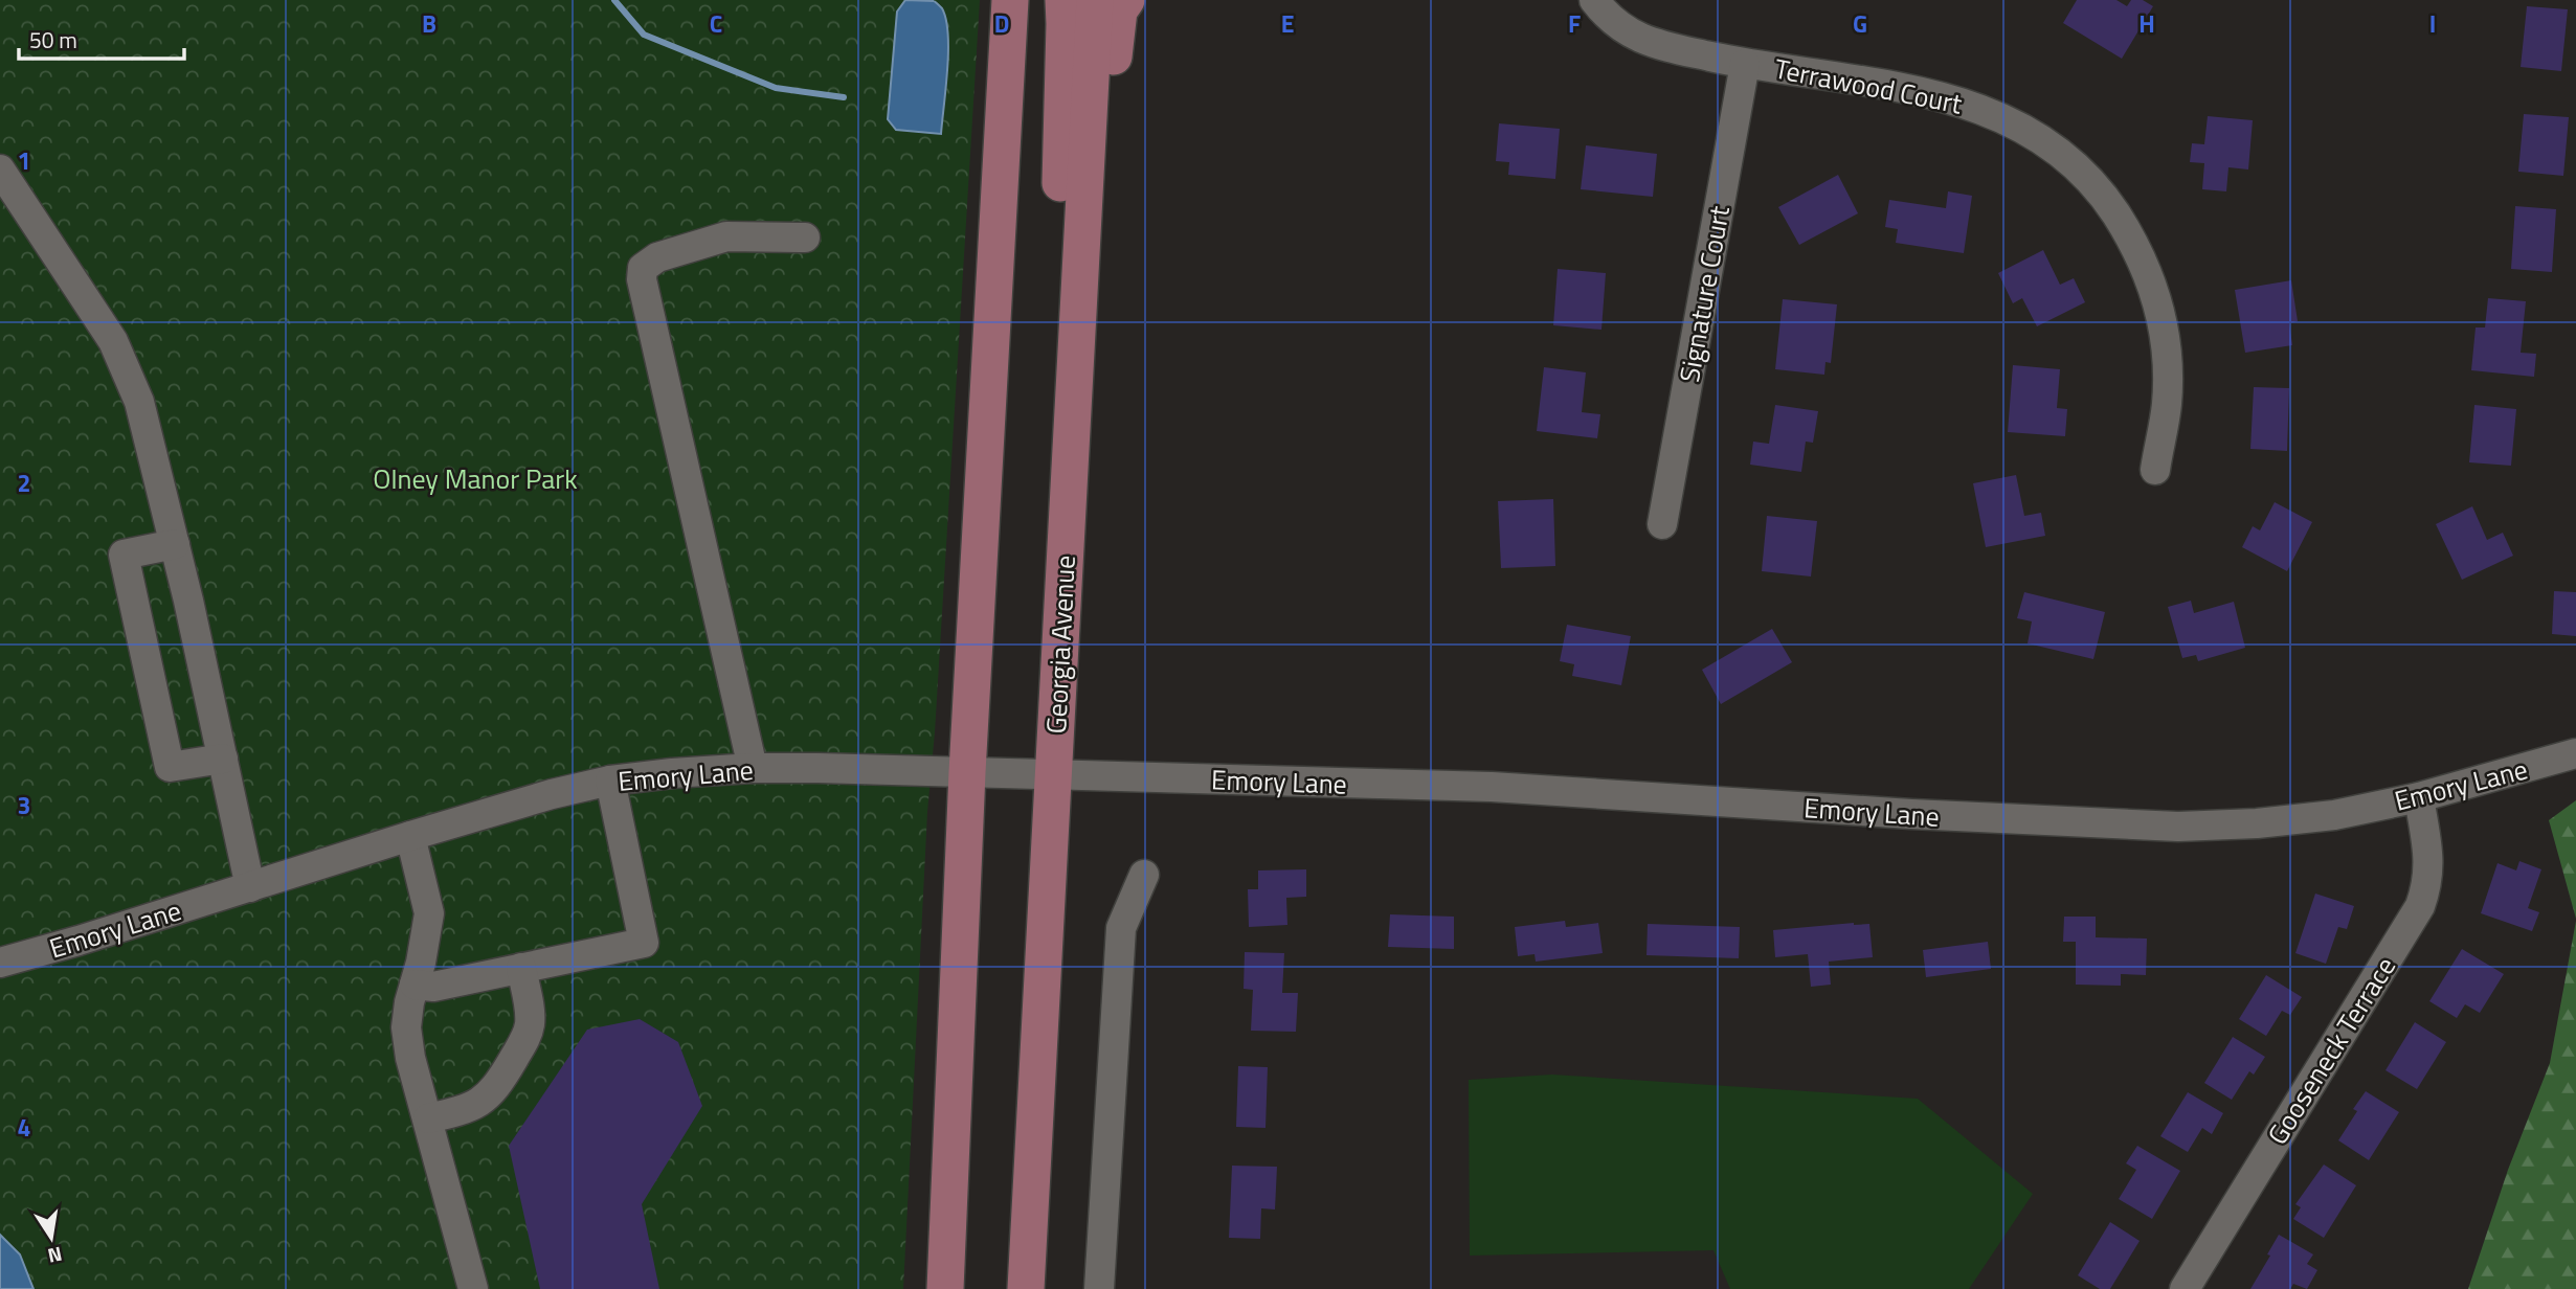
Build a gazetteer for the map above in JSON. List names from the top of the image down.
{
  "streets": {
    "main road": ["Georgia Avenue"],
    "street": [
      "Terrawood Court",
      "Signature Court",
      "Emory Lane",
      "Gooseneck Terrace"
    ]
  },
  "crossings": [
    ["Terrawood Court", "Signature Court"],
    ["Georgia Avenue", "Emory Lane"],
    ["Emory Lane", "Gooseneck Terrace"]
  ],
  "parks": ["Olney Manor Park"],
  "scale_bar": "50 m",
  "north": "bottom",
  "grid": {
    "columns": [
      "B",
      "C",
      "D",
      "E",
      "F",
      "G",
      "H",
      "I"
    ],
    "rows": [
      "1",
      "2",
      "3",
      "4"
    ]
  }
}
